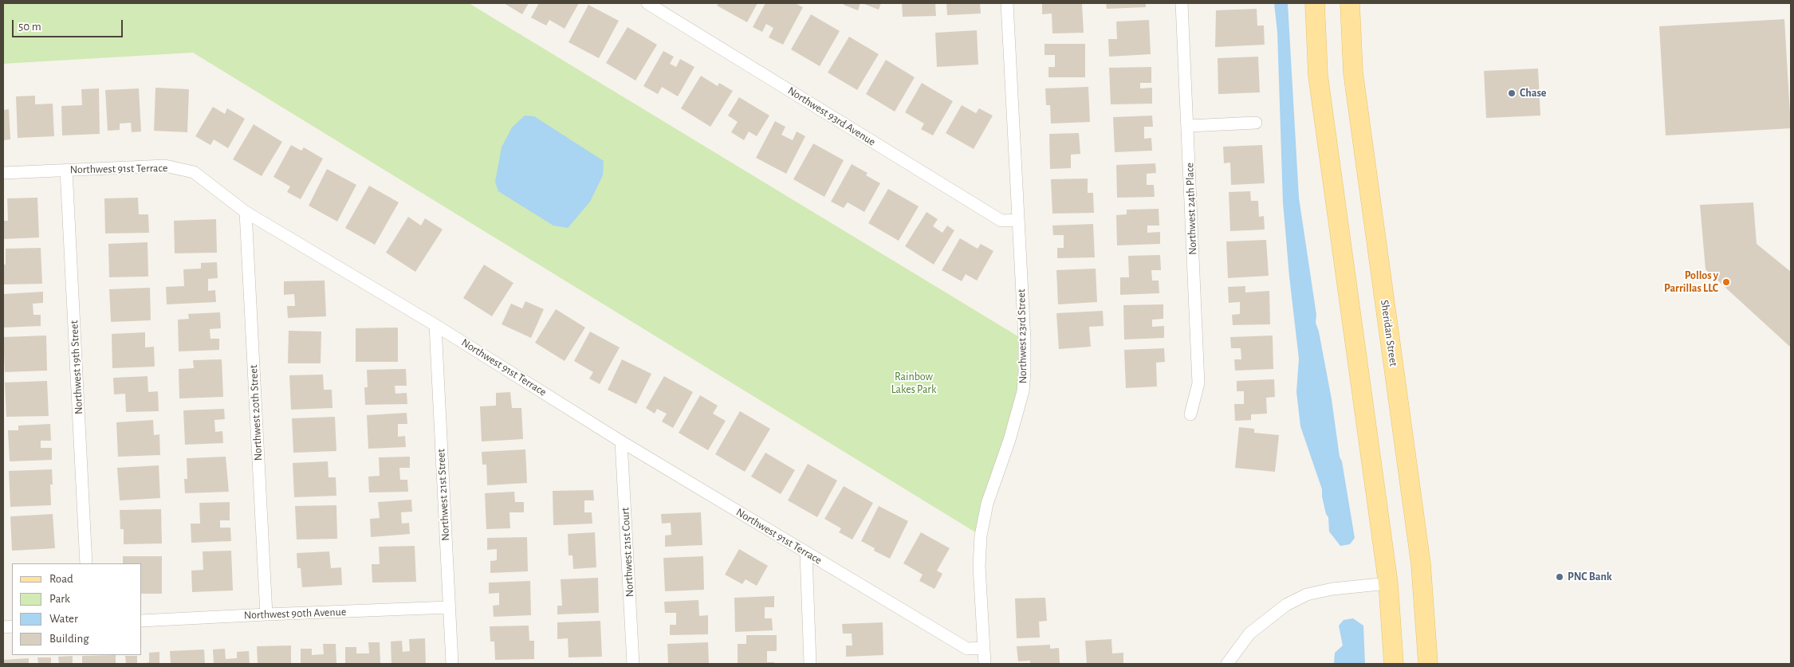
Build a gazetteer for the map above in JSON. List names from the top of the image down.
{
  "streets": {
    "main road": ["Sheridan Street"],
    "street": [
      "Northwest 93rd Avenue",
      "Northwest 91st Terrace",
      "Northwest 24th Place",
      "Northwest 23rd Street",
      "Northwest 19th Street",
      "Northwest 20th Street",
      "Northwest 21st Street",
      "Northwest 21st Court",
      "Northwest 90th Avenue"
    ]
  },
  "crossings": [
    ["Northwest 93rd Avenue", "Northwest 23rd Street"],
    ["Northwest 91st Terrace", "Northwest 23rd Street"],
    ["Northwest 91st Terrace", "Northwest 19th Street"],
    ["Northwest 91st Terrace", "Northwest 20th Street"],
    ["Northwest 91st Terrace", "Northwest 21st Street"],
    ["Northwest 91st Terrace", "Northwest 21st Court"],
    ["Northwest 20th Street", "Northwest 90th Avenue"],
    ["Northwest 21st Street", "Northwest 90th Avenue"]
  ],
  "parks": ["Rainbow Lakes Park"],
  "places": ["Chase", "Pollos y Parrillas LLC", "PNC Bank"],
  "legend": [
    "Road",
    "Park",
    "Water",
    "Building"
  ],
  "scale_bar": "50 m"
}
